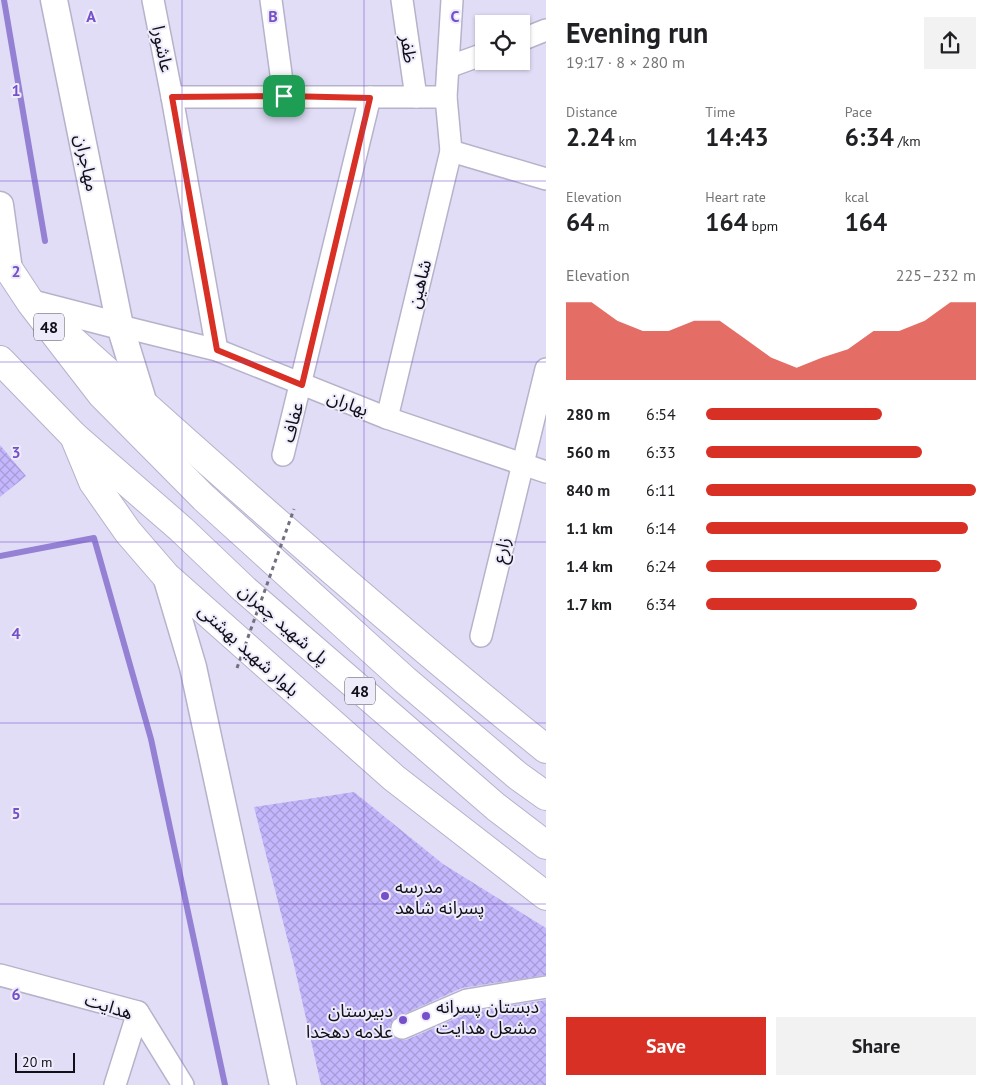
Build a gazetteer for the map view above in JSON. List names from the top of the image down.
{
  "streets": {
    "main road": ["48", "پل شهید چمران", "بلوار شهید بهشتی"],
    "street": [
      "عاشورا",
      "ظفر",
      "مهاجران",
      "شاهین",
      "بهاران",
      "عفاف",
      "زارع",
      "هدایت"
    ]
  },
  "crossings": [
    ["عاشورا", "بهاران"],
    ["مهاجران", "بهاران"],
    ["شاهین", "بهاران"],
    ["بهاران", "عفاف"],
    ["بهاران", "زارع"],
    ["پل شهید چمران", "بلوار شهید بهشتی"]
  ],
  "places": ["مدرسه پسرانه شاهد", "دبستان پسرانه مشعل هدایت", "دبیرستان علامه دهخدا"],
  "scale_bar": "20 m",
  "page": {
    "heading": ["Evening run", "19:17 · 8 × 280 m"],
    "stats": [
      ["Distance", "2.24 km"],
      ["Time", "14:43"],
      ["Pace", "6:34 /km"],
      ["Elevation", "64 m"],
      ["Heart rate", "164 bpm"],
      ["kcal", "164"]
    ],
    "chart": ["Elevation", "225–232 m"],
    "list": [
      {
        "name": "280 m",
        "note": "6:54"
      },
      {
        "name": "560 m",
        "note": "6:33"
      },
      {
        "name": "840 m",
        "note": "6:11"
      },
      {
        "name": "1.1 km",
        "note": "6:14"
      },
      {
        "name": "1.4 km",
        "note": "6:24"
      },
      {
        "name": "1.7 km",
        "note": "6:34"
      }
    ],
    "buttons": ["Save", "Share"],
    "scale": "20 m"
  },
  "grid": {
    "columns": ["A", "B", "C"],
    "rows": [
      "1",
      "2",
      "3",
      "4",
      "5",
      "6"
    ]
  }
}
